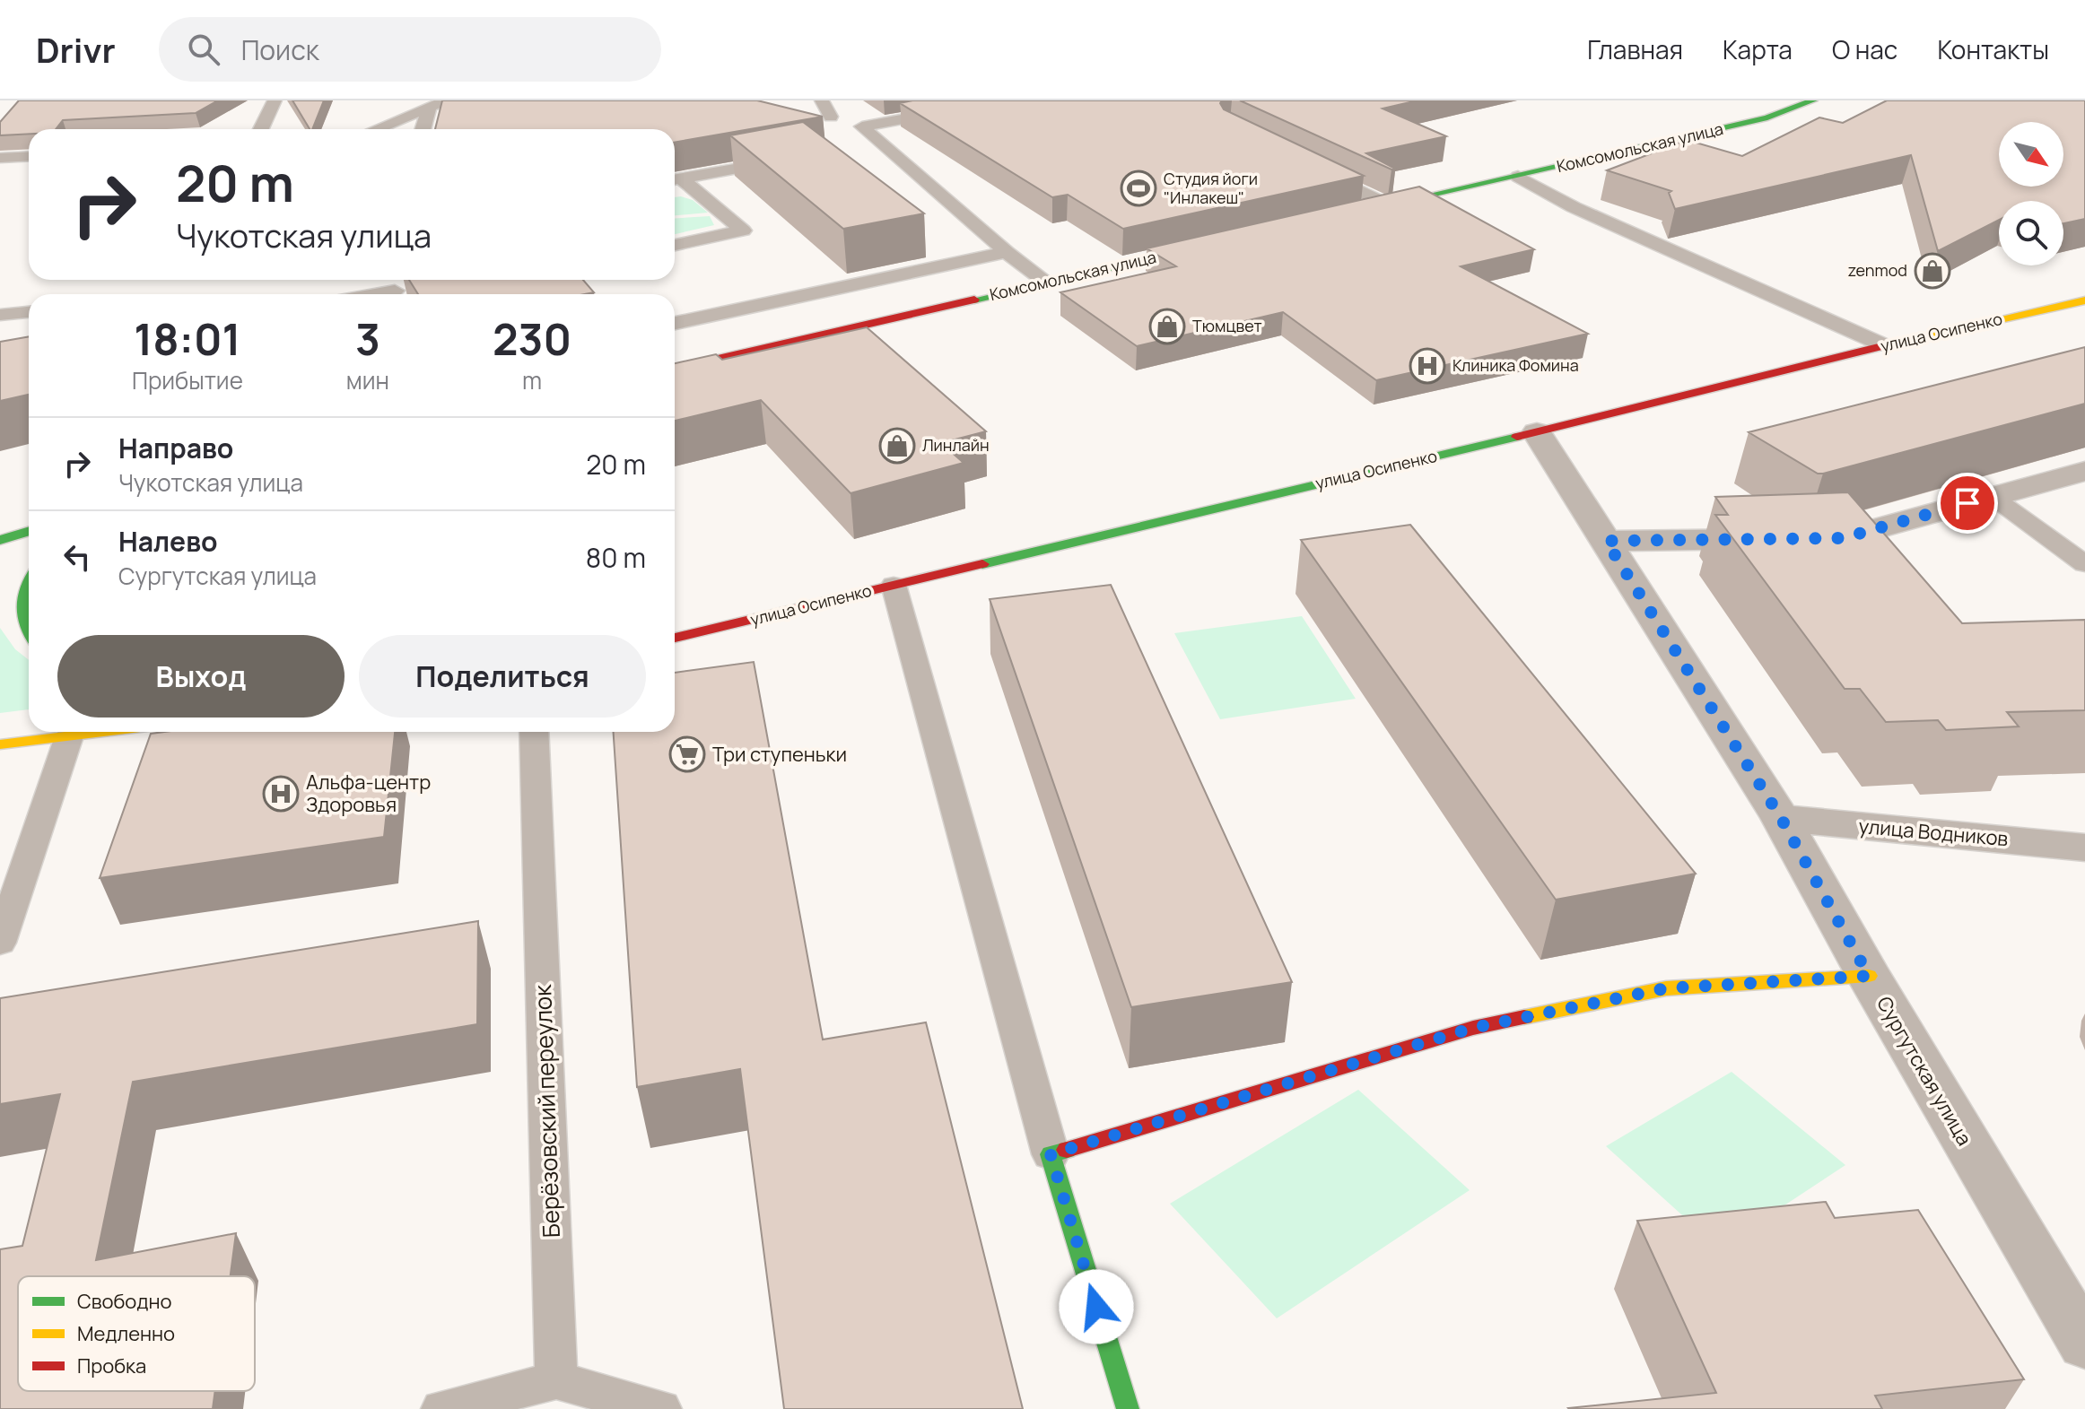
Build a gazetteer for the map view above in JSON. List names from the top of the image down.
{
  "streets": {
    "main road": ["Комсомольская улица", "улица Осипенко"],
    "street": ["улица Водников", "Сургутская улица"],
    "lane": ["Берёзовский переулок"]
  },
  "crossings": [
    ["улица Осипенко", "Сургутская улица"],
    ["улица Водников", "Сургутская улица"]
  ],
  "places": {
    "sports": ["Студия йоги \"Инлакеш\""],
    "shop": ["zenmod", "Тюмцвет", "Линлайн"],
    "hospital": ["Клиника Фомина", "Альфа-центр Здоровья"],
    "supermarket": ["Три ступеньки"]
  },
  "legend": ["Свободно", "Медленно", "Пробка"],
  "north": "bottom right",
  "page": {
    "header": "Drivr",
    "search": "Поиск",
    "nav": [
      "Главная",
      "Карта",
      "О нас",
      "Контакты"
    ],
    "turn": ["20 m", "Чукотская улица"],
    "eta": [
      "18:01",
      "Прибытие",
      "3",
      "мин",
      "230",
      "m"
    ],
    "list": [
      {
        "name": "Направо",
        "note": "Чукотская улица",
        "value": "20 m"
      },
      {
        "name": "Налево",
        "note": "Сургутская улица",
        "value": "80 m"
      }
    ],
    "buttons": ["Выход", "Поделиться"]
  }
}
